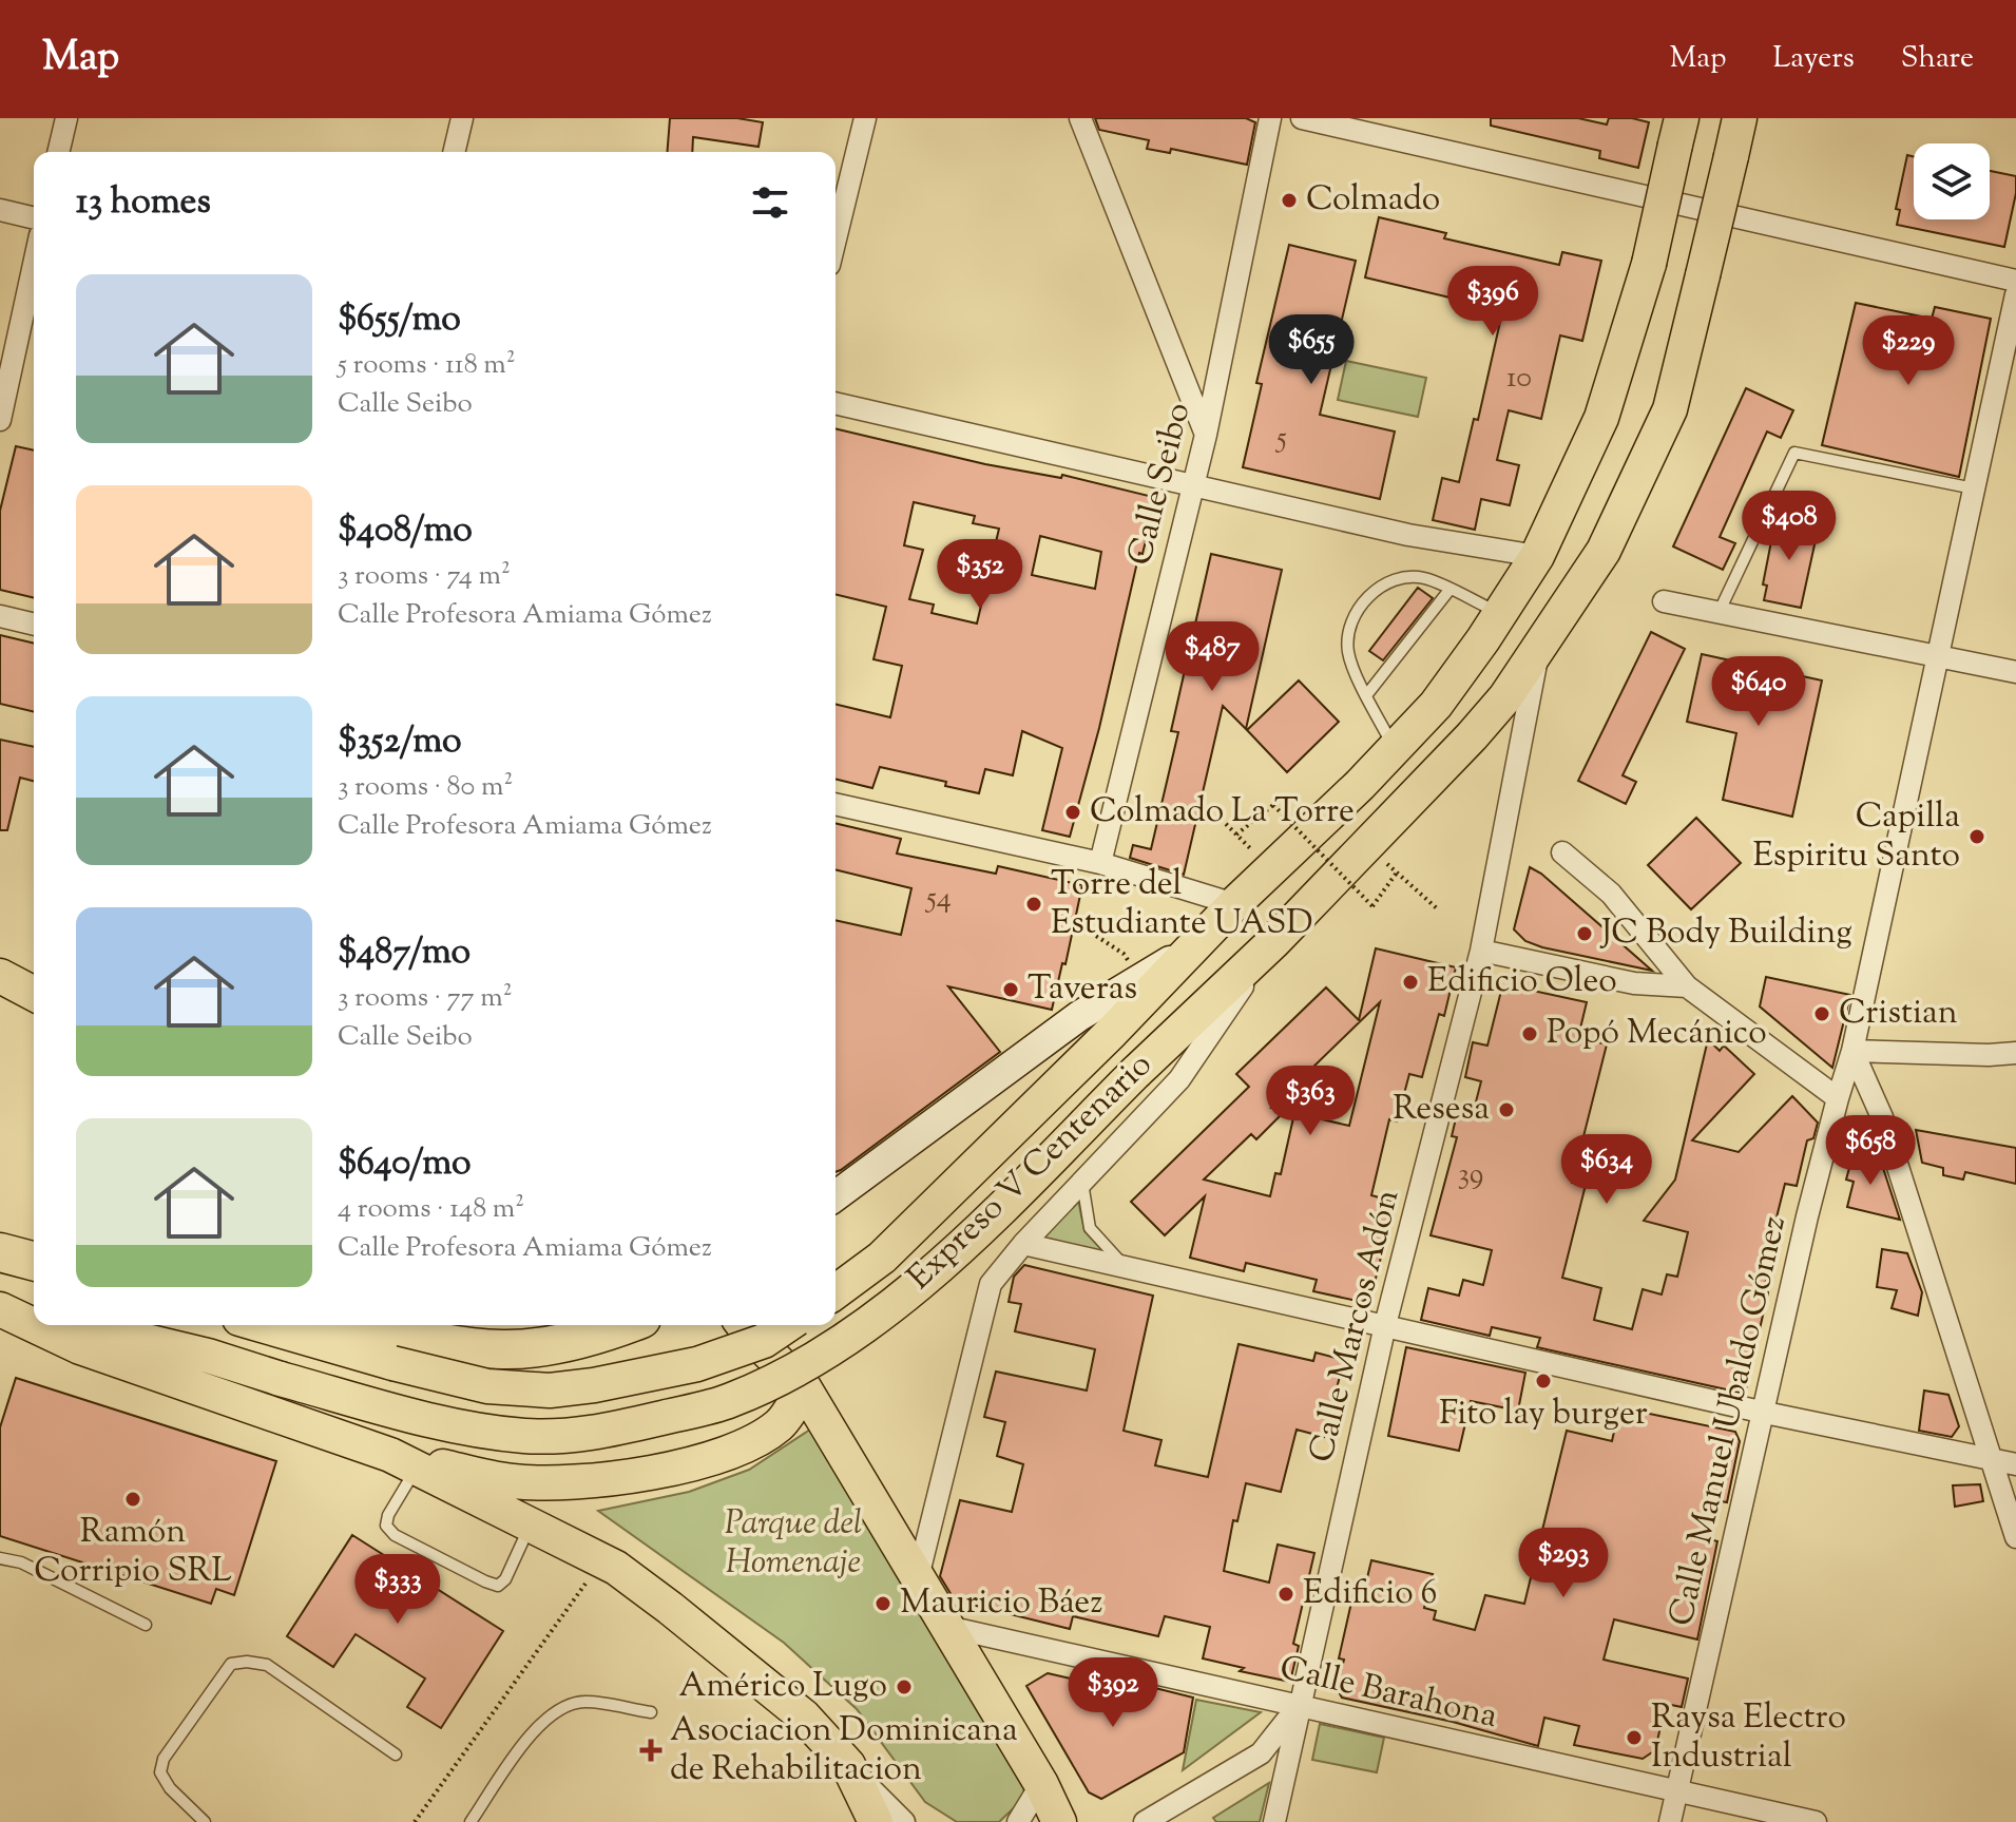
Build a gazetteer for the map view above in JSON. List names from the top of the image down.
{
  "streets": {
    "main road": ["Expreso V Centenario"],
    "street": [
      "Calle Seibo",
      "Calle Marcos Adón",
      "Calle Manuel Ubaldo Gómez",
      "Calle Barahona"
    ]
  },
  "crossings": [
    ["Expreso V Centenario", "Calle Marcos Adón"],
    ["Calle Marcos Adón", "Calle Barahona"],
    ["Calle Manuel Ubaldo Gómez", "Calle Barahona"]
  ],
  "parks": ["Parque del Homenaje"],
  "places": {
    "other": [
      "Colmado",
      "Colmado La Torre",
      "Capilla Espiritu Santo",
      "Torre del Estudiante UASD",
      "JC Body Building",
      "Edificio Oleo",
      "Taveras",
      "Cristian",
      "Popó Mecánico",
      "Resesa",
      "Fito lay burger",
      "Ramón Corripio SRL",
      "Edificio 6",
      "Mauricio Báez",
      "Américo Lugo",
      "Raysa Electro Industrial"
    ],
    "health": ["Asociacion Dominicana de Rehabilitacion"]
  },
  "house_numbers": [
    "10",
    "5",
    "54",
    "39"
  ],
  "page": {
    "header": "Map",
    "nav": ["Map", "Layers", "Share"],
    "heading": "13 homes",
    "list": [
      {
        "name": "$655/mo",
        "note": "5 rooms · 118 m² · Calle Seibo"
      },
      {
        "name": "$408/mo",
        "note": "3 rooms · 74 m² · Calle Profesora Amiama Gómez"
      },
      {
        "name": "$352/mo",
        "note": "3 rooms · 80 m² · Calle Profesora Amiama Gómez"
      },
      {
        "name": "$487/mo",
        "note": "3 rooms · 77 m² · Calle Seibo"
      },
      {
        "name": "$640/mo",
        "note": "4 rooms · 148 m² · Calle Profesora Amiama Gómez"
      }
    ],
    "price": [
      "$396",
      "$655",
      "$229",
      "$408",
      "$352",
      "$487",
      "$640",
      "$363",
      "$658",
      "$634",
      "$293",
      "$333",
      "$392"
    ]
  }
}
